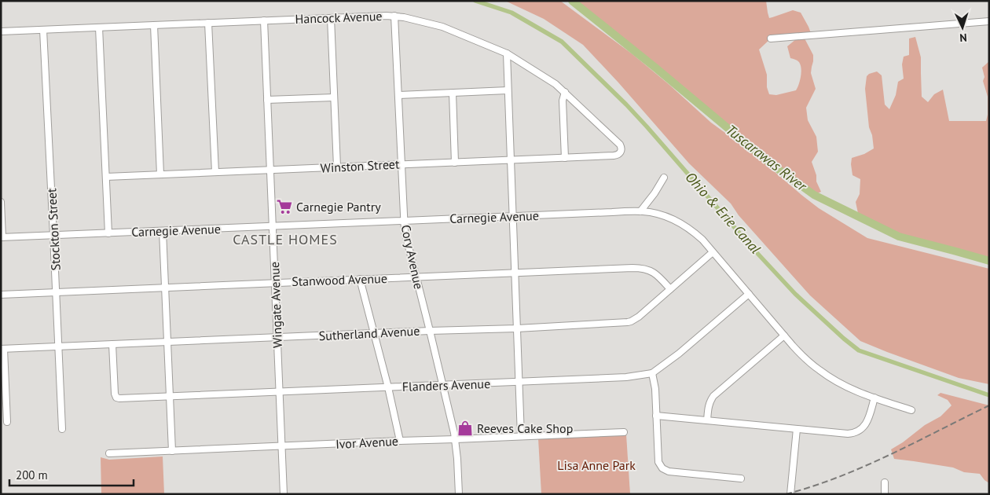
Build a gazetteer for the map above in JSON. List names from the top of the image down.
{
  "streets": {
    "street": [
      "Hancock Avenue",
      "Winston Street",
      "Carnegie Avenue",
      "Stockton Street",
      "Cory Avenue",
      "Stanwood Avenue",
      "Wingate Avenue",
      "Sutherland Avenue",
      "Flanders Avenue",
      "Ivor Avenue"
    ]
  },
  "crossings": [
    ["Hancock Avenue", "Winston Street"],
    ["Hancock Avenue", "Stockton Street"],
    ["Hancock Avenue", "Cory Avenue"],
    ["Hancock Avenue", "Wingate Avenue"],
    ["Winston Street", "Cory Avenue"],
    ["Winston Street", "Wingate Avenue"],
    ["Carnegie Avenue", "Stockton Street"],
    ["Carnegie Avenue", "Cory Avenue"],
    ["Carnegie Avenue", "Wingate Avenue"],
    ["Carnegie Avenue", "Sutherland Avenue"],
    ["Carnegie Avenue", "Flanders Avenue"],
    ["Stockton Street", "Stanwood Avenue"],
    ["Stockton Street", "Sutherland Avenue"],
    ["Cory Avenue", "Stanwood Avenue"],
    ["Cory Avenue", "Sutherland Avenue"],
    ["Cory Avenue", "Flanders Avenue"],
    ["Cory Avenue", "Ivor Avenue"],
    ["Stanwood Avenue", "Wingate Avenue"],
    ["Stanwood Avenue", "Sutherland Avenue"],
    ["Wingate Avenue", "Sutherland Avenue"],
    ["Wingate Avenue", "Flanders Avenue"],
    ["Wingate Avenue", "Ivor Avenue"],
    ["Sutherland Avenue", "Flanders Avenue"]
  ],
  "districts": ["CASTLE HOMES"],
  "water": ["Tuscarawas River", "Ohio & Erie Canal"],
  "parks": ["Lisa Anne Park"],
  "places": {
    "supermarket": ["Carnegie Pantry"],
    "shop": ["Reeves Cake Shop"]
  },
  "scale_bar": "200 m",
  "north": "bottom"
}
